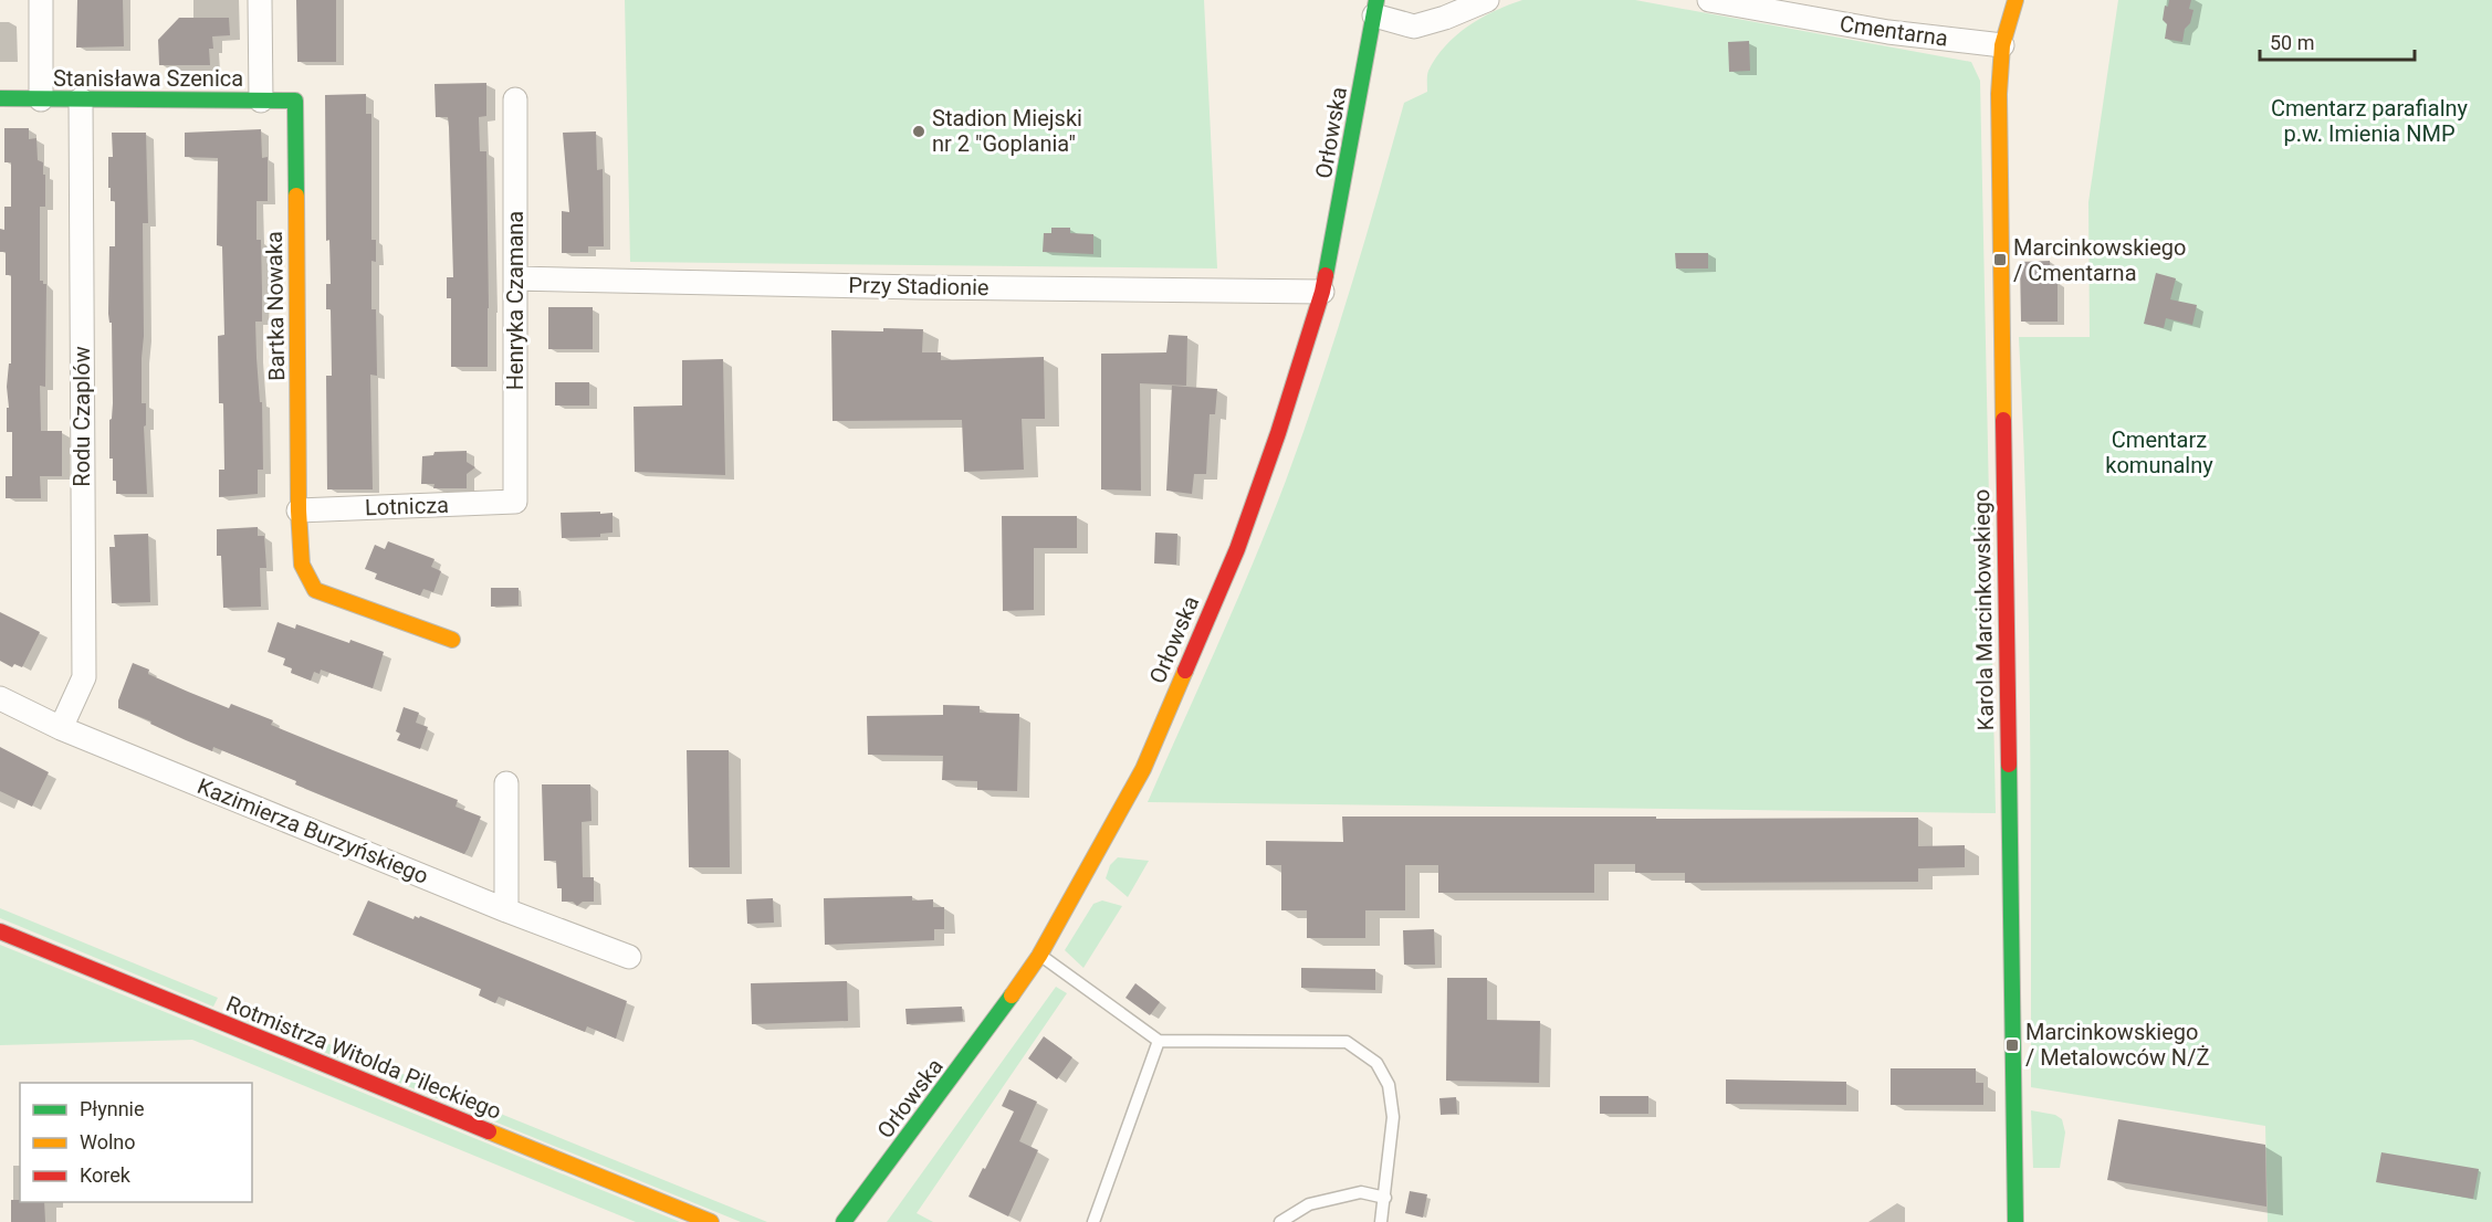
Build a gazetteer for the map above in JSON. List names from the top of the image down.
{
  "streets": {
    "street": [
      "Cmentarna",
      "Stanisława Szenica",
      "Orłowska",
      "Przy Stadionie",
      "Henryka Czamana",
      "Bartka Nowaka",
      "Rodu Czaplów",
      "Lotnicza",
      "Karola Marcinkowskiego",
      "Kazimierza Burzyńskiego",
      "Rotmistrza Witolda Pileckiego"
    ]
  },
  "crossings": [
    ["Cmentarna", "Karola Marcinkowskiego"],
    ["Stanisława Szenica", "Bartka Nowaka"],
    ["Stanisława Szenica", "Rodu Czaplów"],
    ["Orłowska", "Przy Stadionie"],
    ["Przy Stadionie", "Henryka Czamana"],
    ["Henryka Czamana", "Lotnicza"],
    ["Bartka Nowaka", "Lotnicza"],
    ["Rodu Czaplów", "Kazimierza Burzyńskiego"]
  ],
  "parks": ["Cmentarz parafialny p.w. Imienia NMP", "Cmentarz komunalny"],
  "places": {
    "other": ["Stadion Miejski nr 2 \"Goplania\""],
    "transit": ["Marcinkowskiego / Cmentarna", "Marcinkowskiego / Metalowców N/Ż"]
  },
  "legend": ["Płynnie", "Wolno", "Korek"],
  "scale_bar": "50 m"
}
